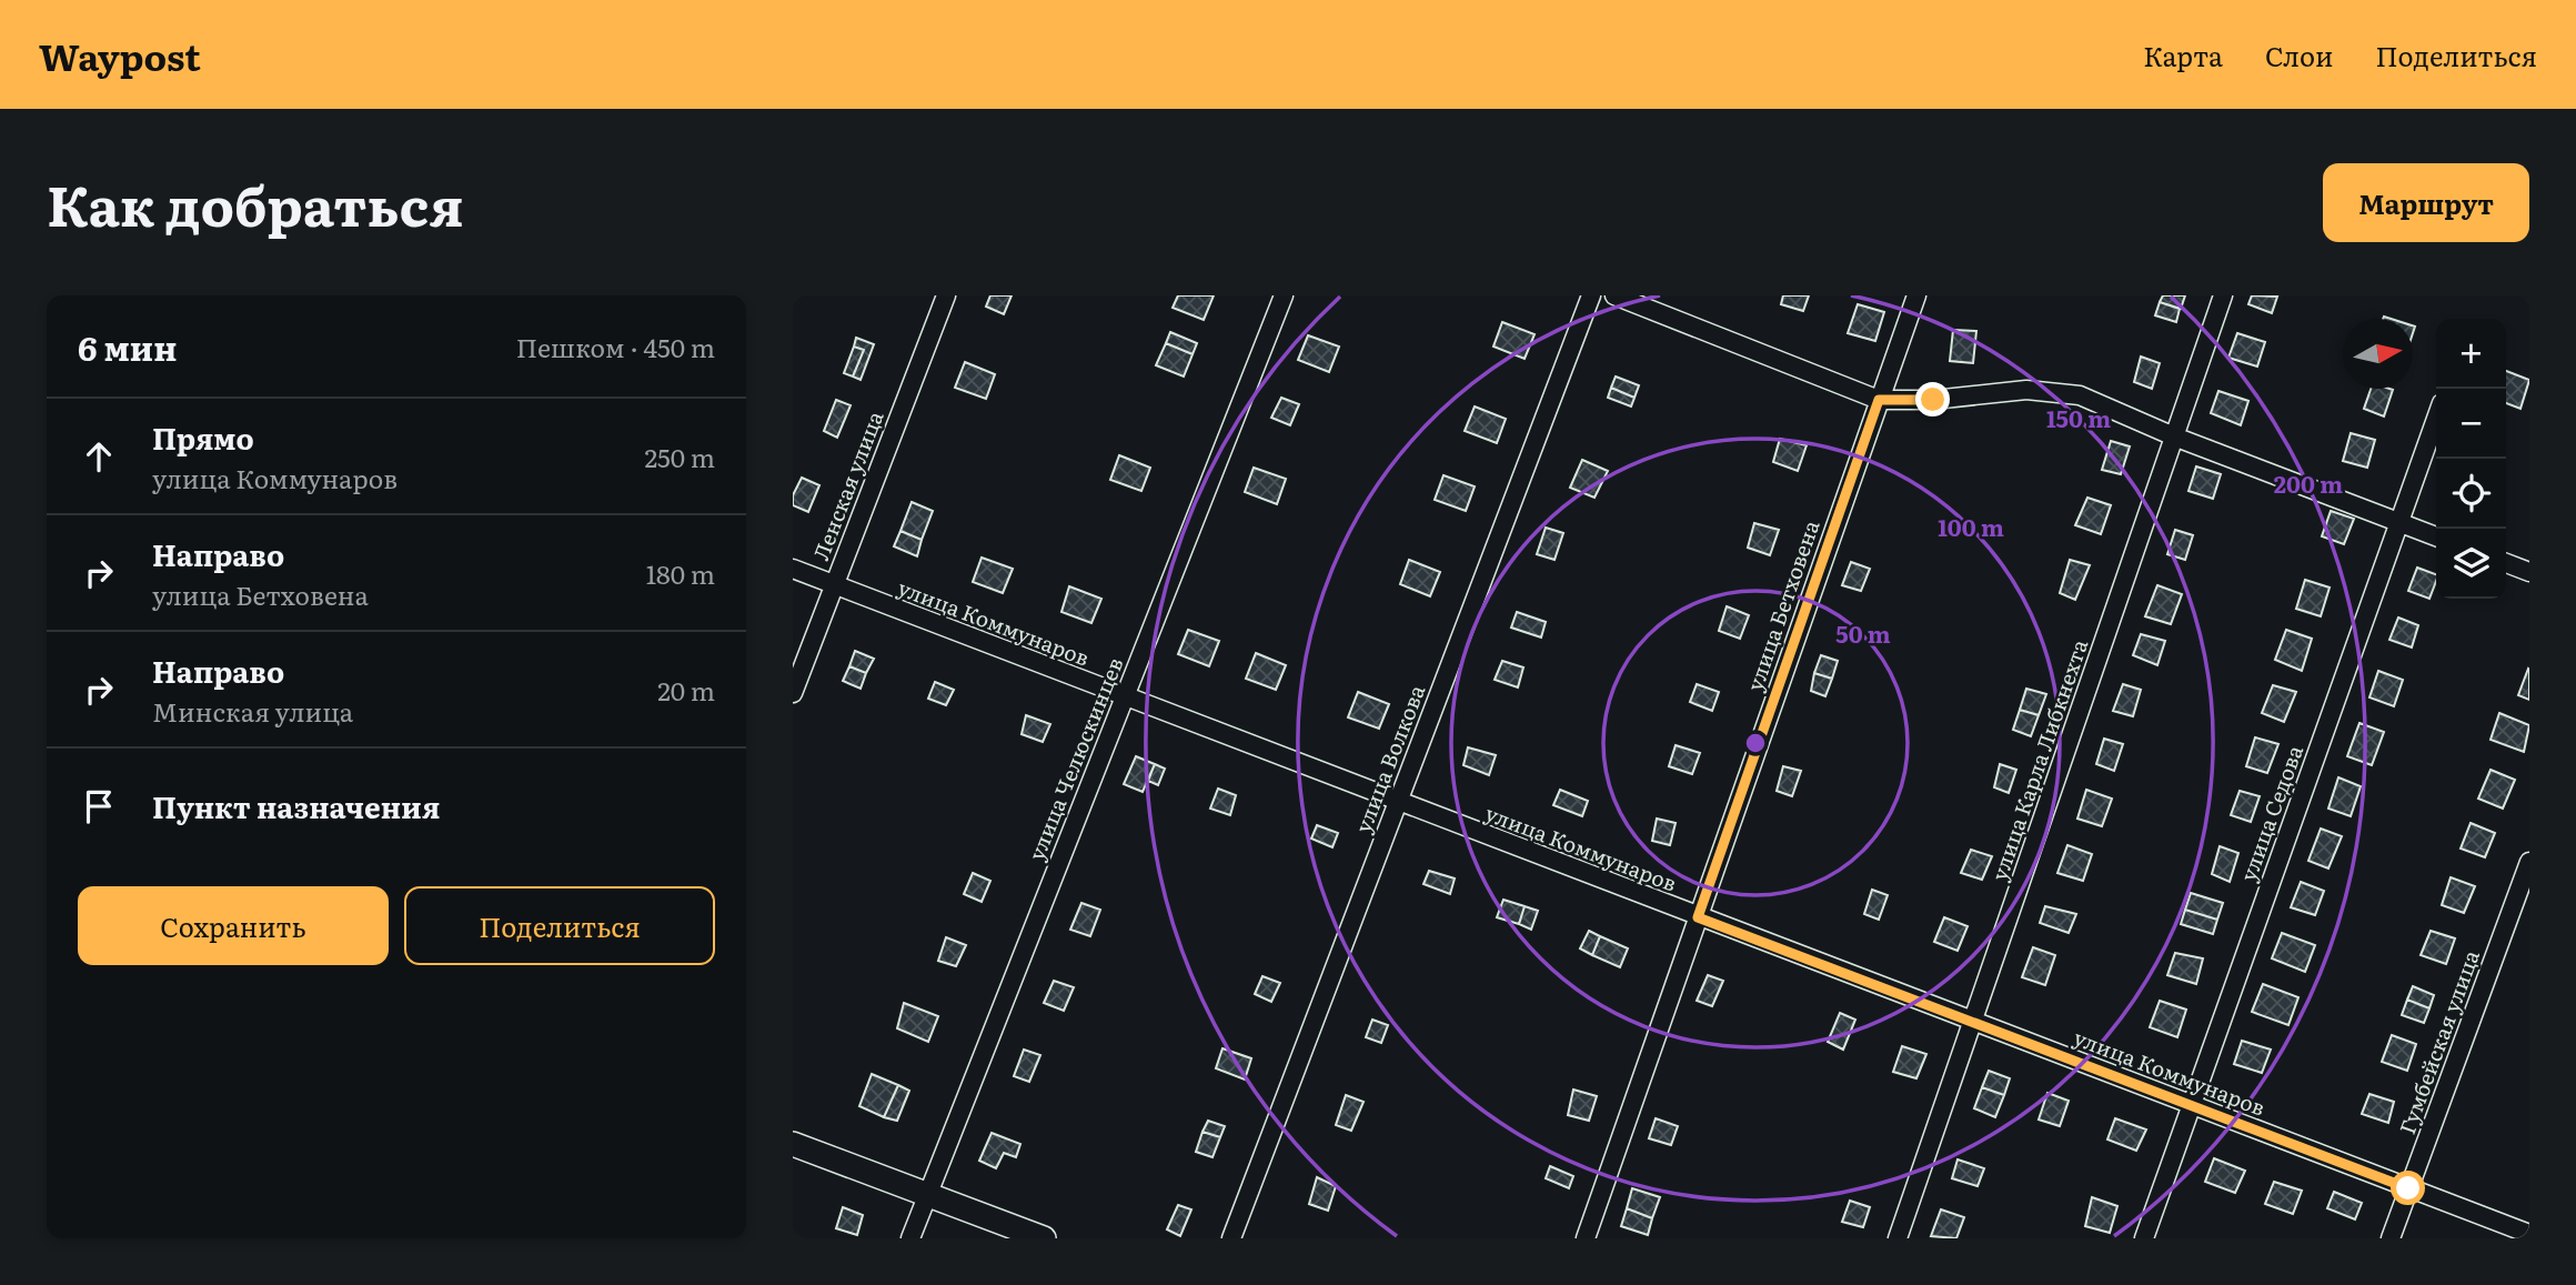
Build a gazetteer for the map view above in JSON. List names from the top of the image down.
{
  "streets": {
    "street": [
      "Ленская улица",
      "улица Бетховена",
      "улица Коммунаров",
      "улица Челюскинцев",
      "улица Волкова",
      "улица Карла Либкнехта",
      "улица Седова",
      "Гумбейская улица"
    ]
  },
  "crossings": [
    ["Ленская улица", "улица Коммунаров"],
    ["улица Бетховена", "улица Коммунаров"],
    ["улица Коммунаров", "улица Челюскинцев"],
    ["улица Коммунаров", "улица Волкова"],
    ["улица Коммунаров", "улица Карла Либкнехта"],
    ["улица Коммунаров", "улица Седова"],
    ["улица Коммунаров", "Гумбейская улица"]
  ],
  "north": "right",
  "page": {
    "header": "Waypost",
    "nav": ["Карта", "Слои", "Поделиться"],
    "title": "Как добраться",
    "buttons": [
      "Маршрут",
      ["Сохранить", "Поделиться"]
    ],
    "heading": ["6 мин", "Пешком · 450 m"],
    "map_buttons": ["+", "−"],
    "list": [
      ["Прямо", "улица Коммунаров", "250 m"],
      ["Направо", "улица Бетховена", "180 m"],
      ["Направо", "Минская улица", "20 m"],
      "Пункт назначения"
    ]
  },
  "rings": [
    "150 m",
    "200 m",
    "100 m",
    "50 m"
  ]
}
